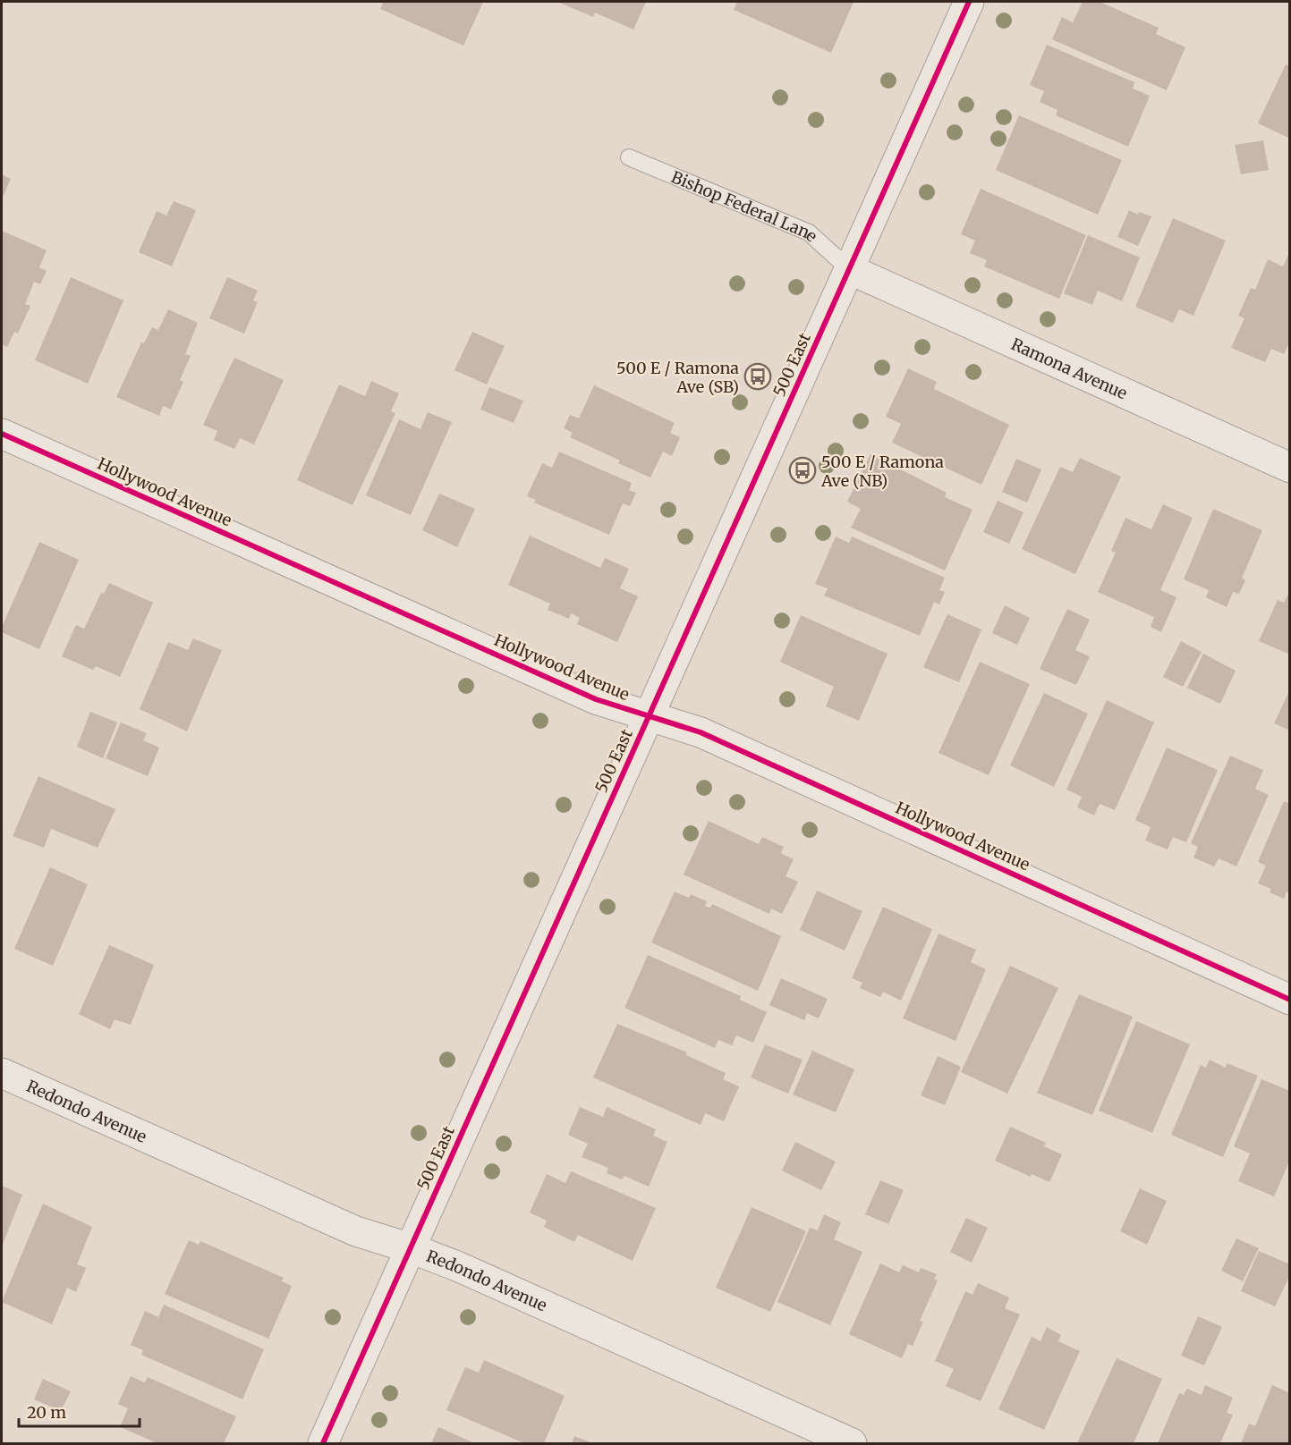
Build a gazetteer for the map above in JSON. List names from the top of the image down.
{
  "streets": {
    "street": [
      "500 East",
      "Ramona Avenue",
      "Hollywood Avenue",
      "Redondo Avenue"
    ],
    "lane": ["Bishop Federal Lane"]
  },
  "crossings": [
    ["Bishop Federal Lane", "500 East"],
    ["Bishop Federal Lane", "Ramona Avenue"],
    ["500 East", "Ramona Avenue"],
    ["500 East", "Hollywood Avenue"],
    ["500 East", "Redondo Avenue"]
  ],
  "places": {
    "bus stop": ["500 E / Ramona Ave (SB)", "500 E / Ramona Ave (NB)"]
  },
  "scale_bar": "20 m"
}
